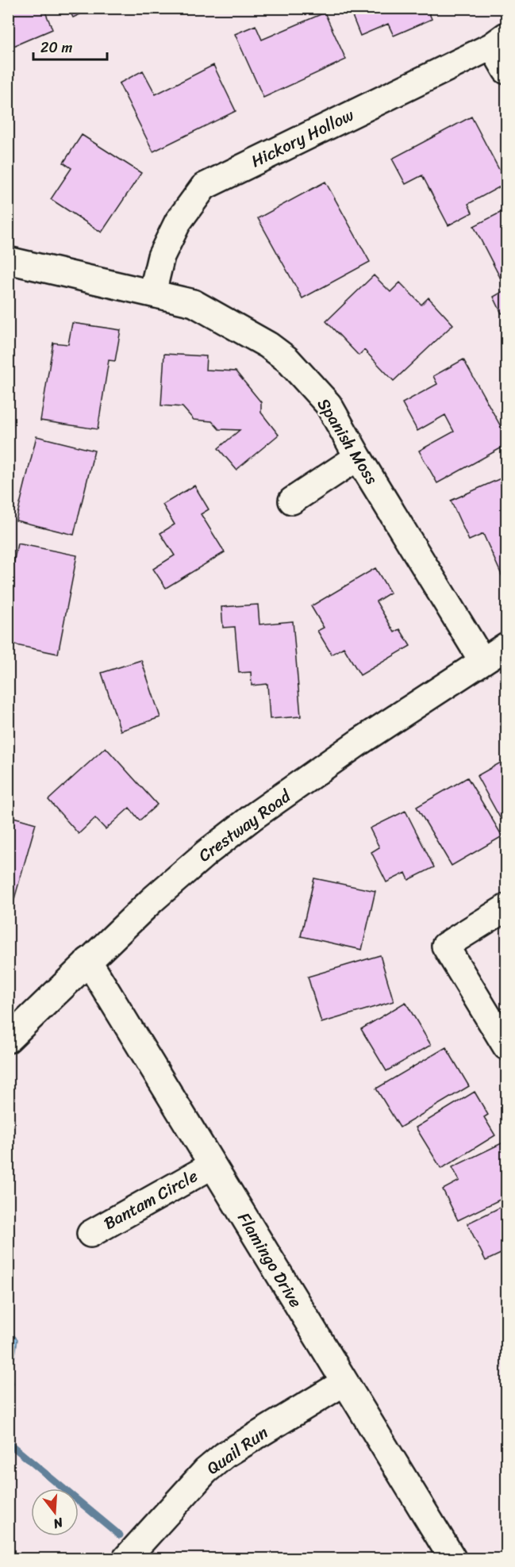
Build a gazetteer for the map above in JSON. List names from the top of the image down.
{
  "streets": {
    "street": [
      "Hickory Hollow",
      "Spanish Moss",
      "Crestway Road",
      "Bantam Circle",
      "Flamingo Drive",
      "Quail Run"
    ]
  },
  "crossings": [
    ["Hickory Hollow", "Spanish Moss"],
    ["Spanish Moss", "Crestway Road"],
    ["Crestway Road", "Flamingo Drive"],
    ["Bantam Circle", "Flamingo Drive"],
    ["Flamingo Drive", "Quail Run"]
  ],
  "scale_bar": "20 m",
  "north": "bottom"
}
